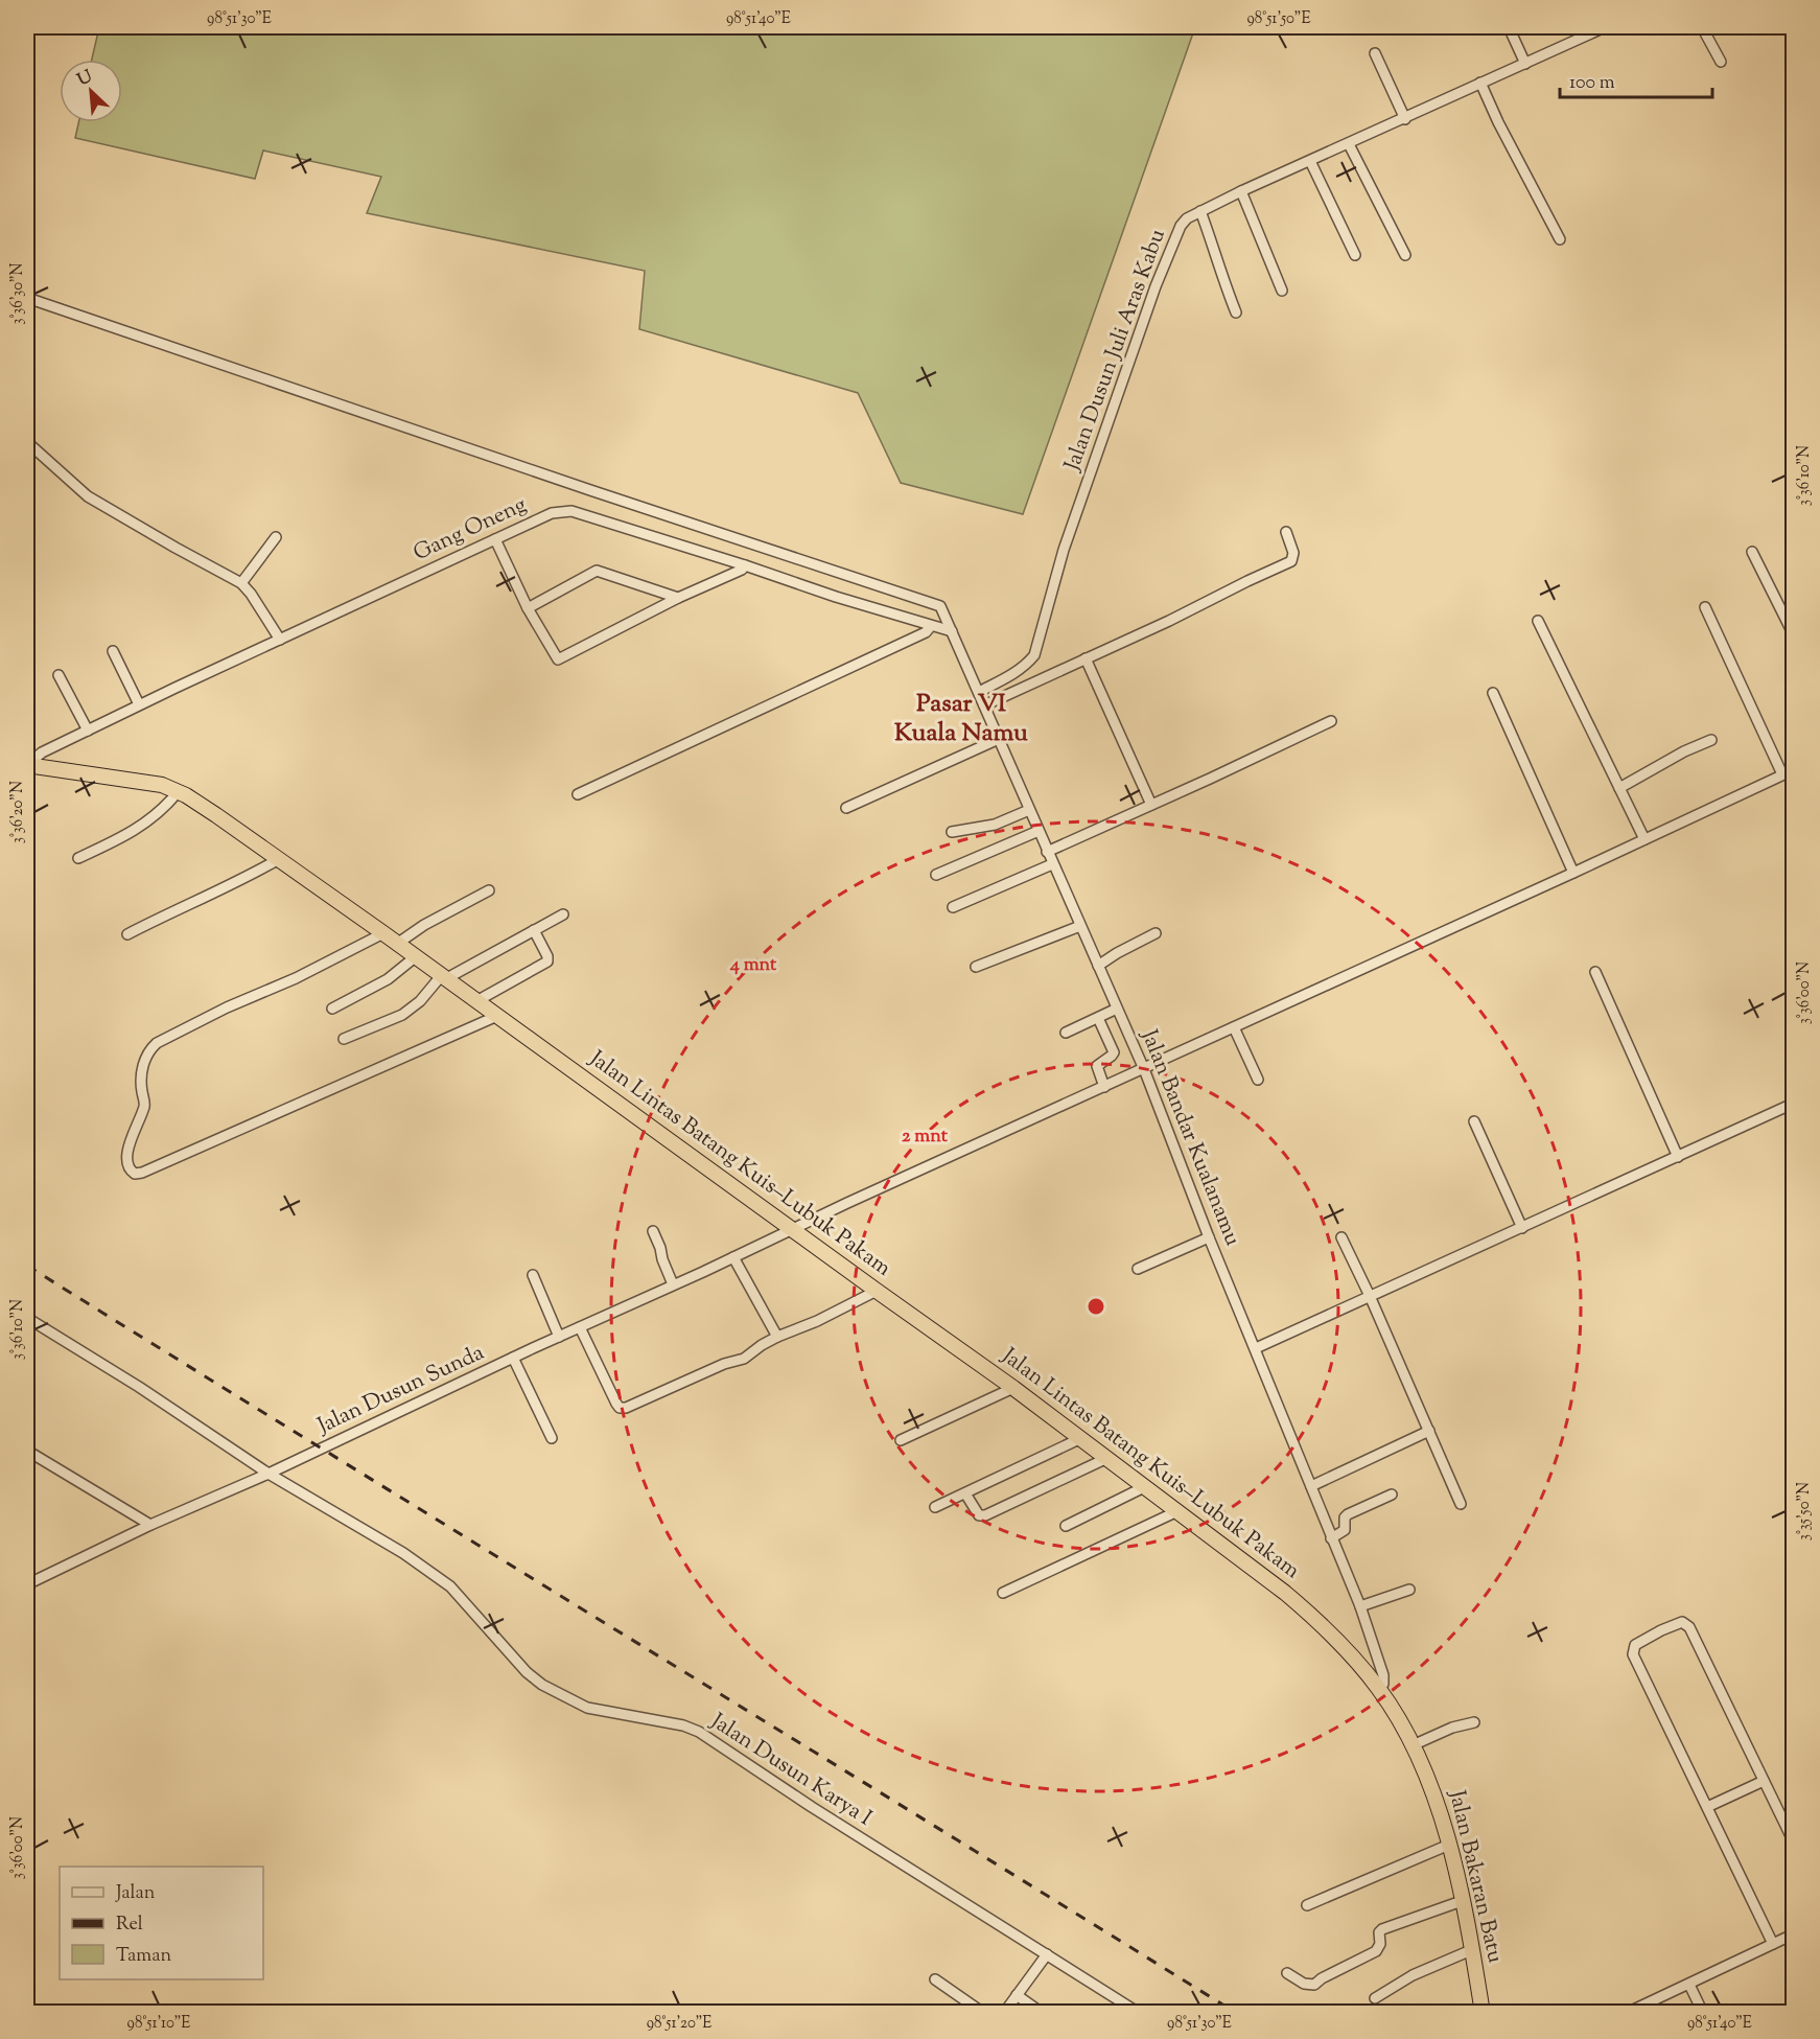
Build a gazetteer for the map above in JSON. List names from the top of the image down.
{
  "streets": {
    "highway": ["Jalan Lintas Batang Kuis–Lubuk Pakam", "Jalan Bakaran Batu"],
    "street": [
      "Jalan Dusun Juli Aras Kabu",
      "Gang Oneng",
      "Jalan Bandar Kualanamu",
      "Jalan Dusun Sunda",
      "Jalan Dusun Karya I"
    ]
  },
  "crossings": [
    ["Jalan Dusun Juli Aras Kabu", "Jalan Bandar Kualanamu"],
    ["Gang Oneng", "Jalan Bandar Kualanamu"],
    ["Gang Oneng", "Jalan Lintas Batang Kuis–Lubuk Pakam"],
    ["Jalan Bandar Kualanamu", "Jalan Lintas Batang Kuis–Lubuk Pakam"],
    ["Jalan Bandar Kualanamu", "Jalan Dusun Sunda"],
    ["Jalan Bandar Kualanamu", "Jalan Bakaran Batu"],
    ["Jalan Lintas Batang Kuis–Lubuk Pakam", "Jalan Dusun Sunda"],
    ["Jalan Lintas Batang Kuis–Lubuk Pakam", "Jalan Bakaran Batu"],
    ["Jalan Dusun Sunda", "Jalan Dusun Karya I"]
  ],
  "districts": ["Pasar VI Kuala Namu"],
  "legend": ["Jalan", "Rel", "Taman"],
  "scale_bar": "100 m",
  "north": "top left",
  "coordinates": [
    "98°51'30\"E",
    "98°51'40\"E",
    "98°51'50\"E",
    "3°36'30\"N",
    "3°36'10\"N",
    "3°36'20\"N",
    "3°36'00\"N",
    "3°35'50\"N",
    "98°51'10\"E",
    "98°51'20\"E"
  ],
  "rings": ["4 mnt", "2 mnt"]
}
